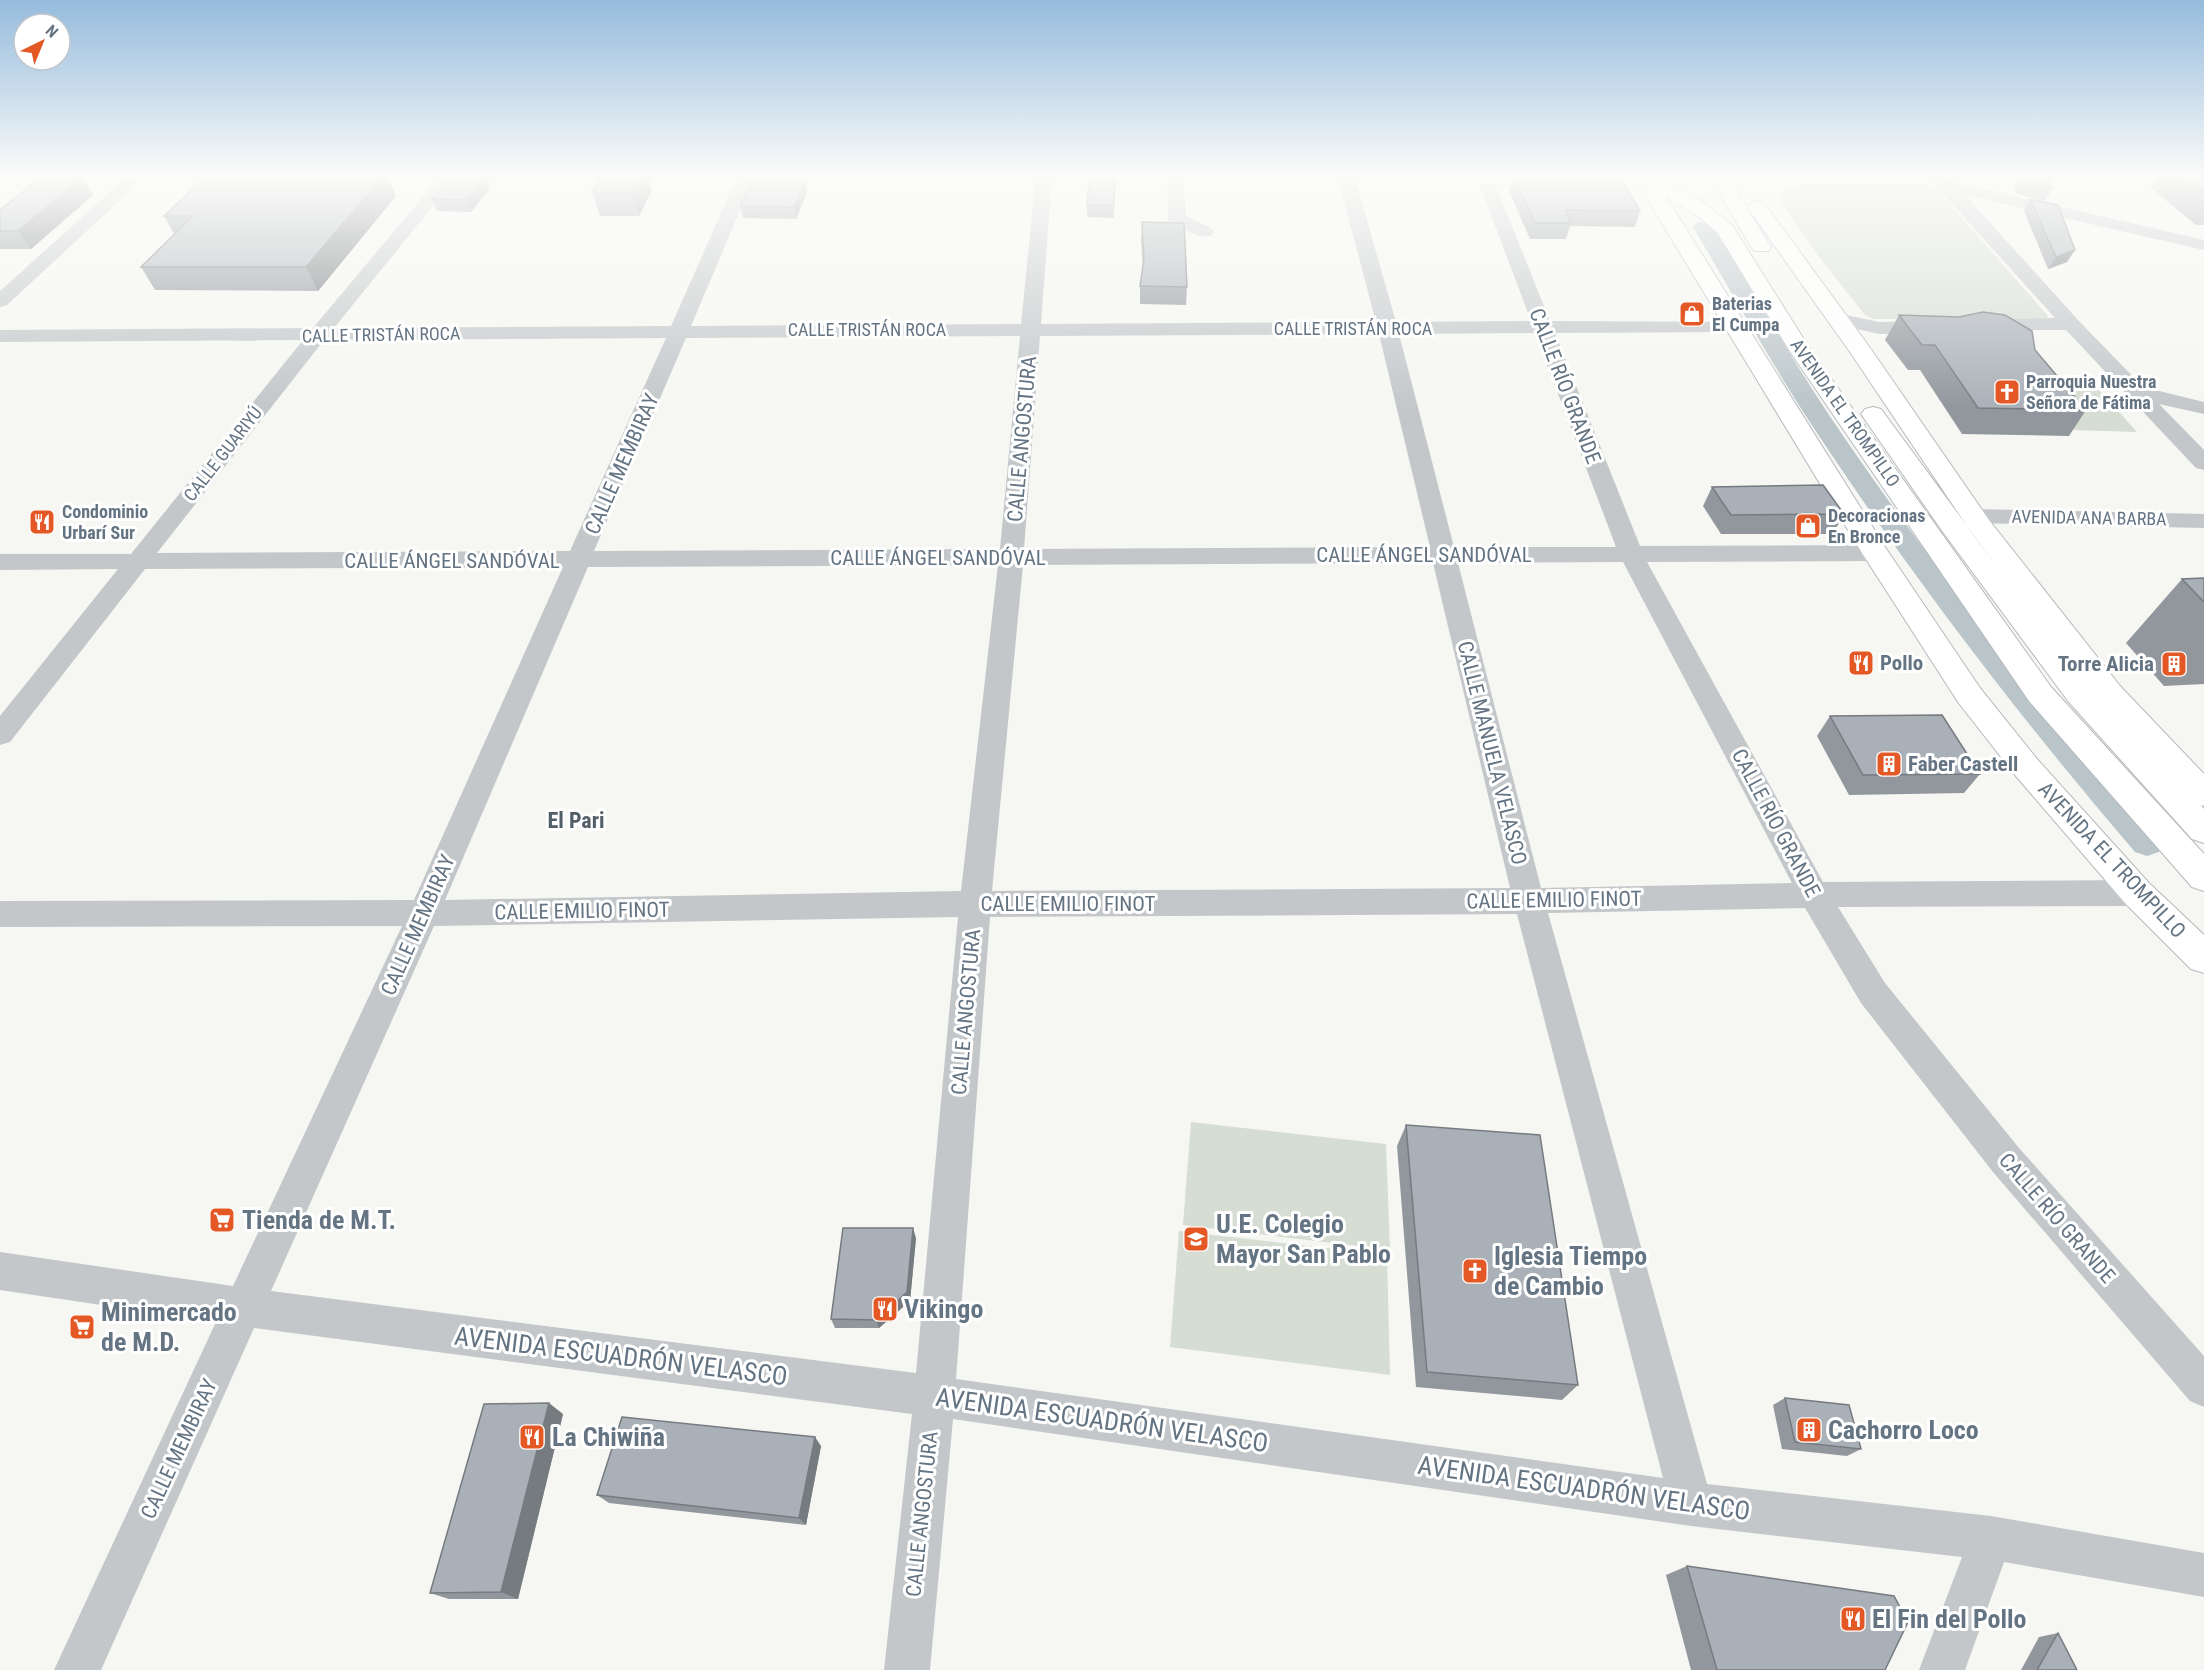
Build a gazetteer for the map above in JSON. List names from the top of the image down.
{
  "streets": {
    "main road": ["AVENIDA EL TROMPILLO"],
    "street": [
      "CALLE TRISTÁN ROCA",
      "CALLE RÍO GRANDE",
      "CALLE ANGOSTURA",
      "CALLE GUARIYÚ",
      "CALLE MEMBIRAY",
      "AVENIDA ANA BARBA",
      "CALLE ÁNGEL SANDÓVAL",
      "CALLE MANUELA VELASCO",
      "CALLE EMILIO FINOT",
      "AVENIDA ESCUADRÓN VELASCO"
    ]
  },
  "crossings": [
    ["CALLE TRISTÁN ROCA", "CALLE RÍO GRANDE"],
    ["CALLE TRISTÁN ROCA", "AVENIDA EL TROMPILLO"],
    ["CALLE TRISTÁN ROCA", "CALLE ANGOSTURA"],
    ["CALLE TRISTÁN ROCA", "CALLE GUARIYÚ"],
    ["CALLE TRISTÁN ROCA", "CALLE MEMBIRAY"],
    ["CALLE TRISTÁN ROCA", "CALLE MANUELA VELASCO"],
    ["CALLE RÍO GRANDE", "CALLE ÁNGEL SANDÓVAL"],
    ["CALLE RÍO GRANDE", "CALLE EMILIO FINOT"],
    ["AVENIDA EL TROMPILLO", "CALLE ÁNGEL SANDÓVAL"],
    ["AVENIDA EL TROMPILLO", "CALLE EMILIO FINOT"],
    ["CALLE ANGOSTURA", "CALLE ÁNGEL SANDÓVAL"],
    ["CALLE ANGOSTURA", "CALLE EMILIO FINOT"],
    ["CALLE ANGOSTURA", "AVENIDA ESCUADRÓN VELASCO"],
    ["CALLE GUARIYÚ", "CALLE ÁNGEL SANDÓVAL"],
    ["CALLE MEMBIRAY", "CALLE ÁNGEL SANDÓVAL"],
    ["CALLE MEMBIRAY", "CALLE EMILIO FINOT"],
    ["CALLE MEMBIRAY", "AVENIDA ESCUADRÓN VELASCO"],
    ["CALLE ÁNGEL SANDÓVAL", "CALLE MANUELA VELASCO"],
    ["CALLE MANUELA VELASCO", "CALLE EMILIO FINOT"],
    ["CALLE MANUELA VELASCO", "AVENIDA ESCUADRÓN VELASCO"]
  ],
  "districts": ["El Pari"],
  "places": {
    "shop": ["Baterias El Cumpa", "Decoracionas En Bronce"],
    "church": ["Parroquia Nuestra Señora de Fátima", "Iglesia Tiempo de Cambio"],
    "restaurant": [
      "Condominio Urbarí Sur",
      "Pollo",
      "Vikingo",
      "La Chiwiña",
      "El Fin del Pollo"
    ],
    "building": ["Torre Alicia", "Faber Castell", "Cachorro Loco"],
    "supermarket": ["Tienda de M.T.", "Minimercado de M.D."],
    "school or university": ["U.E. Colegio Mayor San Pablo"]
  },
  "north": "top right"
}
